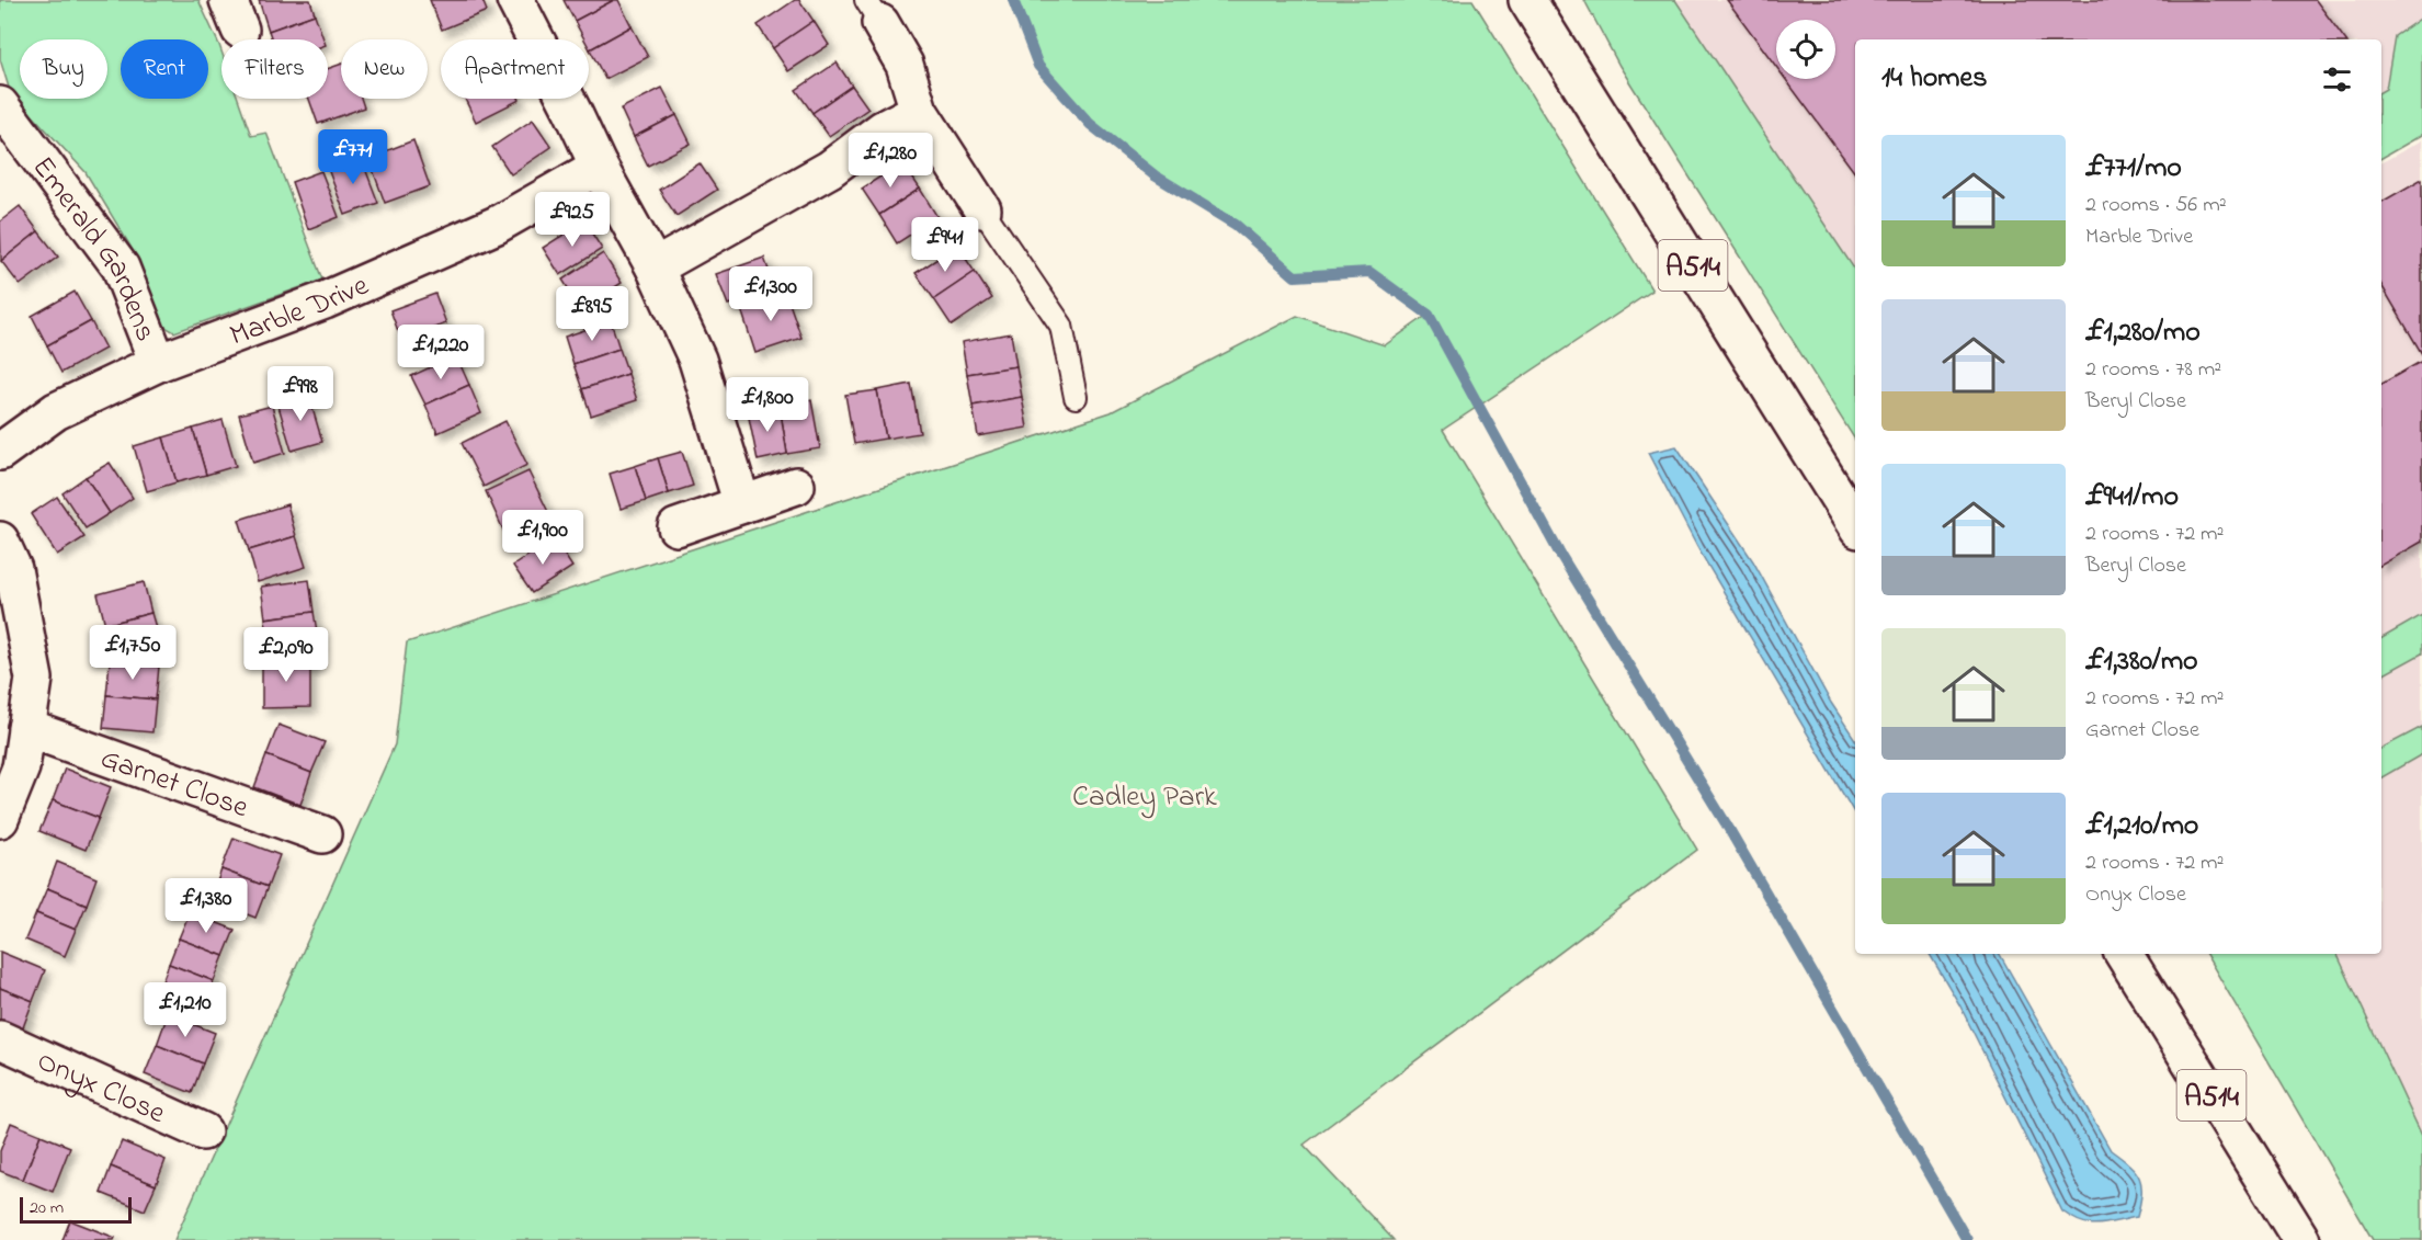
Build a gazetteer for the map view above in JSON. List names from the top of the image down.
{
  "streets": {
    "street": [
      "Emerald Gardens",
      "A514",
      "Marble Drive",
      "Garnet Close",
      "Onyx Close"
    ]
  },
  "crossings": [
    ["Emerald Gardens", "Marble Drive"]
  ],
  "parks": ["Cadley Park"],
  "scale_bar": "20 m",
  "page": {
    "chip": [
      "Buy",
      "Rent",
      "Filters",
      "New",
      "Apartment"
    ],
    "heading": "14 homes",
    "list": [
      {
        "name": "£771/mo",
        "note": "2 rooms · 56 m² · Marble Drive"
      },
      {
        "name": "£1,280/mo",
        "note": "2 rooms · 78 m² · Beryl Close"
      },
      {
        "name": "£941/mo",
        "note": "2 rooms · 72 m² · Beryl Close"
      },
      {
        "name": "£1,380/mo",
        "note": "2 rooms · 72 m² · Garnet Close"
      },
      {
        "name": "£1,210/mo",
        "note": "2 rooms · 72 m² · Onyx Close"
      }
    ],
    "price": [
      "£771",
      "£1,280",
      "£925",
      "£941",
      "£1,300",
      "£895",
      "£1,220",
      "£998",
      "£1,800",
      "£1,900",
      "£1,750",
      "£2,090",
      "£1,380",
      "£1,210"
    ],
    "scale": "20 m"
  }
}
